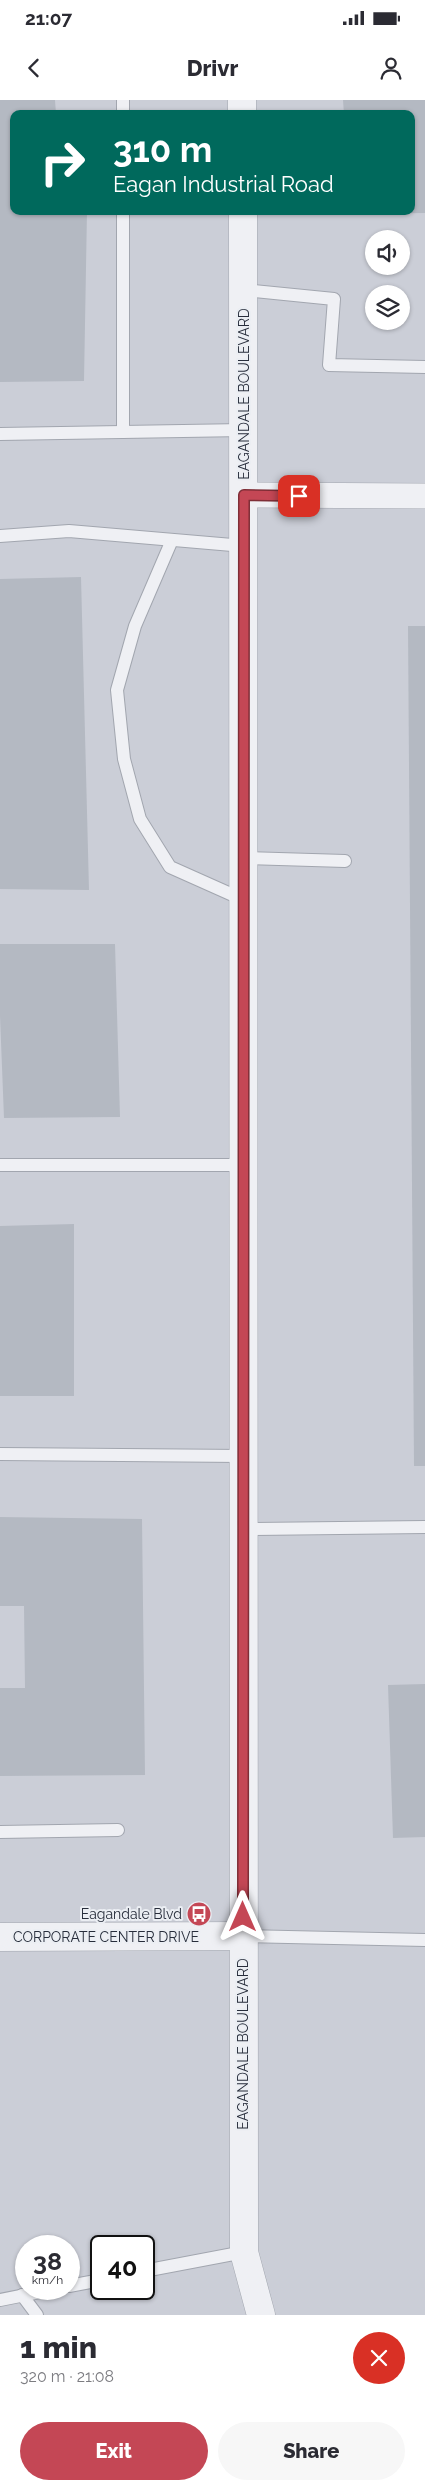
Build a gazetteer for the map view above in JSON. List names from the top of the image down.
{
  "streets": {
    "street": ["EAGANDALE BOULEVARD", "CORPORATE CENTER DRIVE"]
  },
  "crossings": [
    ["EAGANDALE BOULEVARD", "CORPORATE CENTER DRIVE"]
  ],
  "places": {
    "bus stop": ["Eagandale Blvd"]
  },
  "page": {
    "status": "21:07",
    "header": "Drivr",
    "turn": ["310 m", "Eagan Industrial Road"],
    "speed": "38 km/h",
    "limit": "40",
    "heading": ["1 min", "320 m · 21:08"],
    "buttons": ["Exit", "Share"]
  }
}
